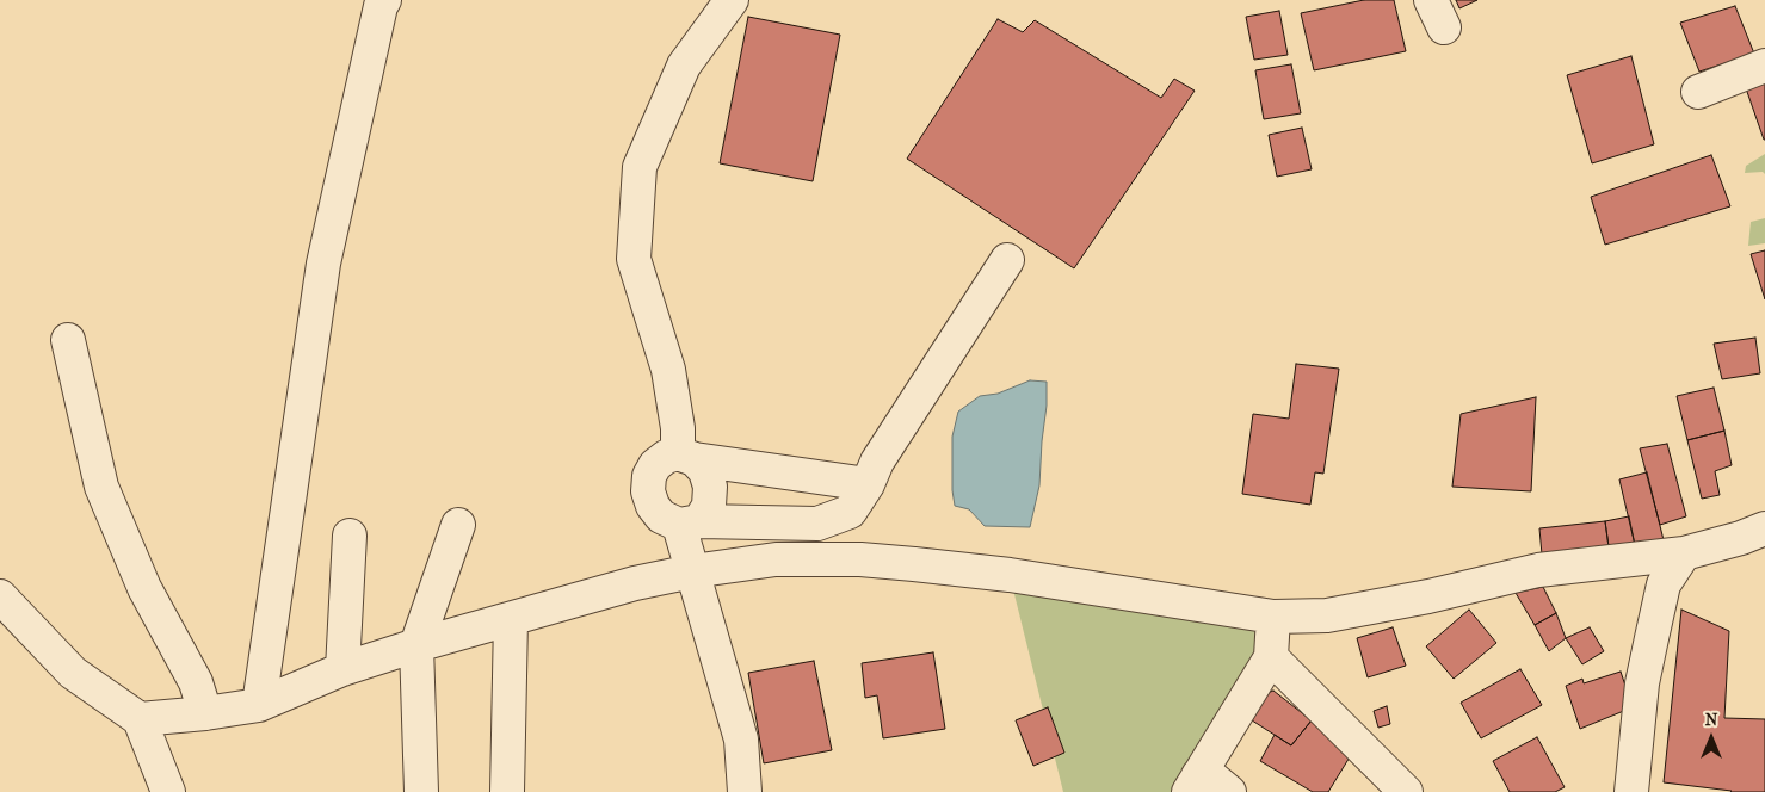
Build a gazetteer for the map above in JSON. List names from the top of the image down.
{
  "north": "top"
}
